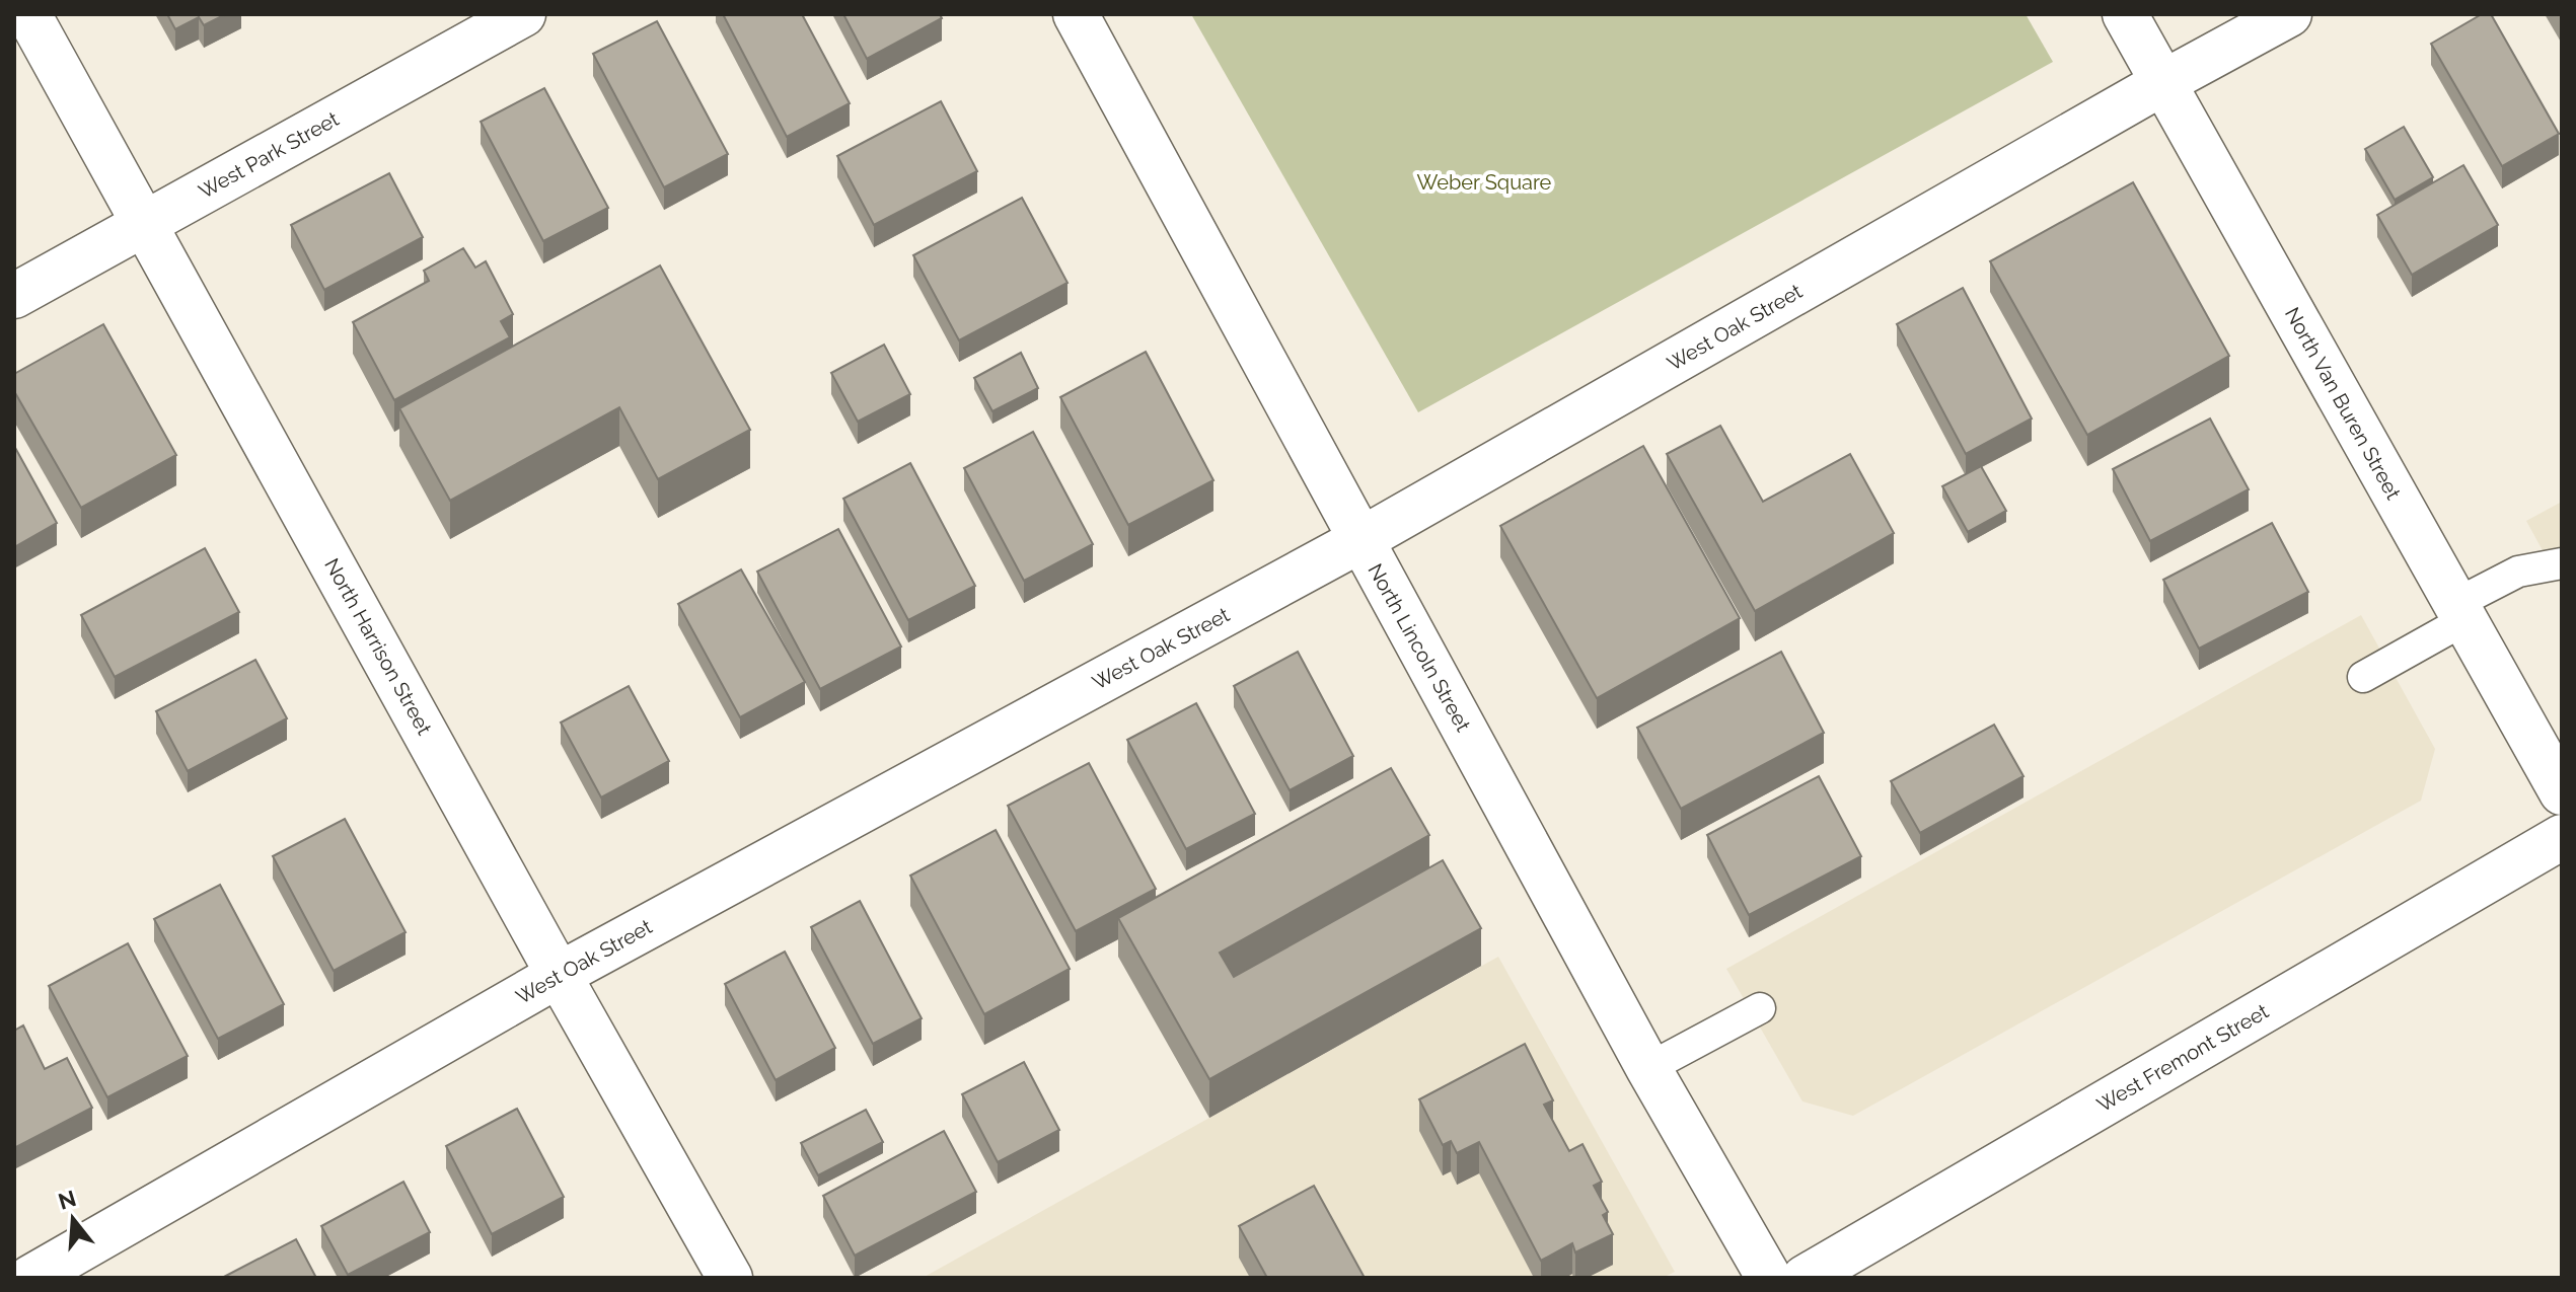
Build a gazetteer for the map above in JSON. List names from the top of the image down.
{
  "streets": {
    "street": [
      "West Park Street",
      "West Oak Street",
      "North Van Buren Street",
      "North Harrison Street",
      "North Lincoln Street",
      "West Fremont Street"
    ]
  },
  "crossings": [
    ["West Park Street", "North Harrison Street"],
    ["West Oak Street", "North Van Buren Street"],
    ["West Oak Street", "North Harrison Street"],
    ["West Oak Street", "North Lincoln Street"]
  ],
  "parks": ["Weber Square"],
  "north": "top"
}
